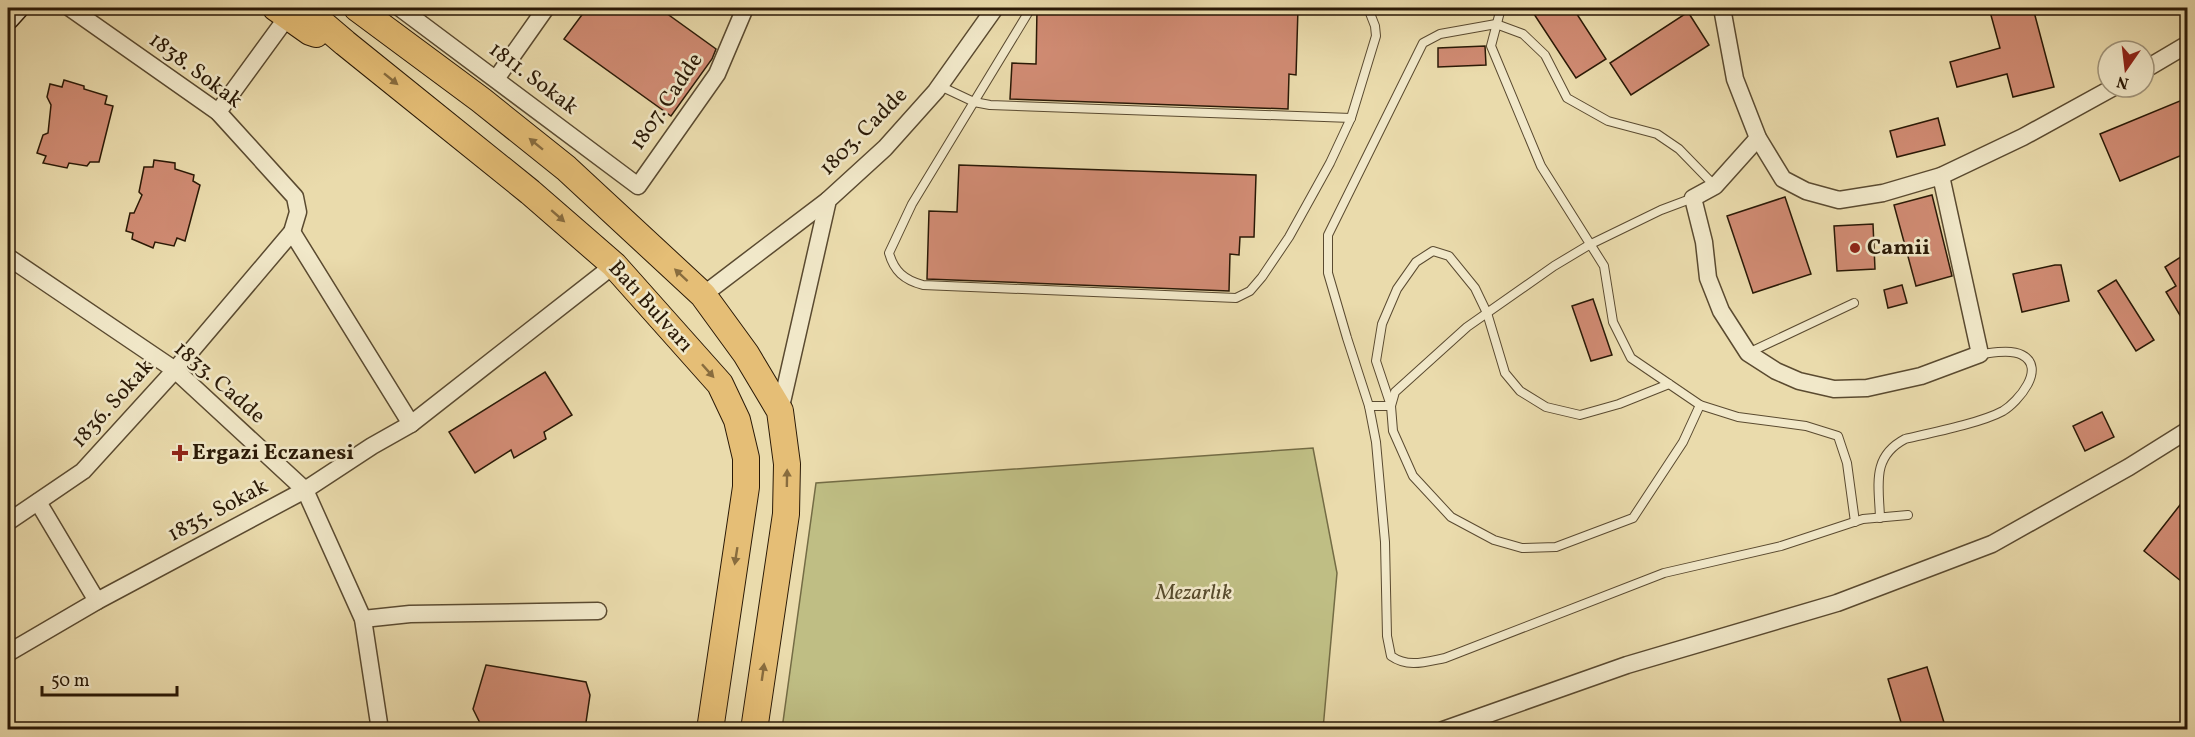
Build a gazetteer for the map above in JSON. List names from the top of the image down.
{
  "streets": {
    "main road": ["Batı Bulvarı"],
    "street": [
      "1838. Sokak",
      "1811. Sokak",
      "1807. Cadde",
      "1803. Cadde",
      "1833. Cadde",
      "1836. Sokak",
      "1835. Sokak"
    ]
  },
  "crossings": [
    ["1838. Sokak", "1836. Sokak"],
    ["1811. Sokak", "1807. Cadde"],
    ["1803. Cadde", "Batı Bulvarı"],
    ["Batı Bulvarı", "1835. Sokak"],
    ["1833. Cadde", "1836. Sokak"],
    ["1833. Cadde", "1835. Sokak"]
  ],
  "parks": ["Mezarlık"],
  "places": {
    "other": ["Camii"],
    "health": ["Ergazi Eczanesi"]
  },
  "scale_bar": "50 m",
  "north": "bottom"
}
